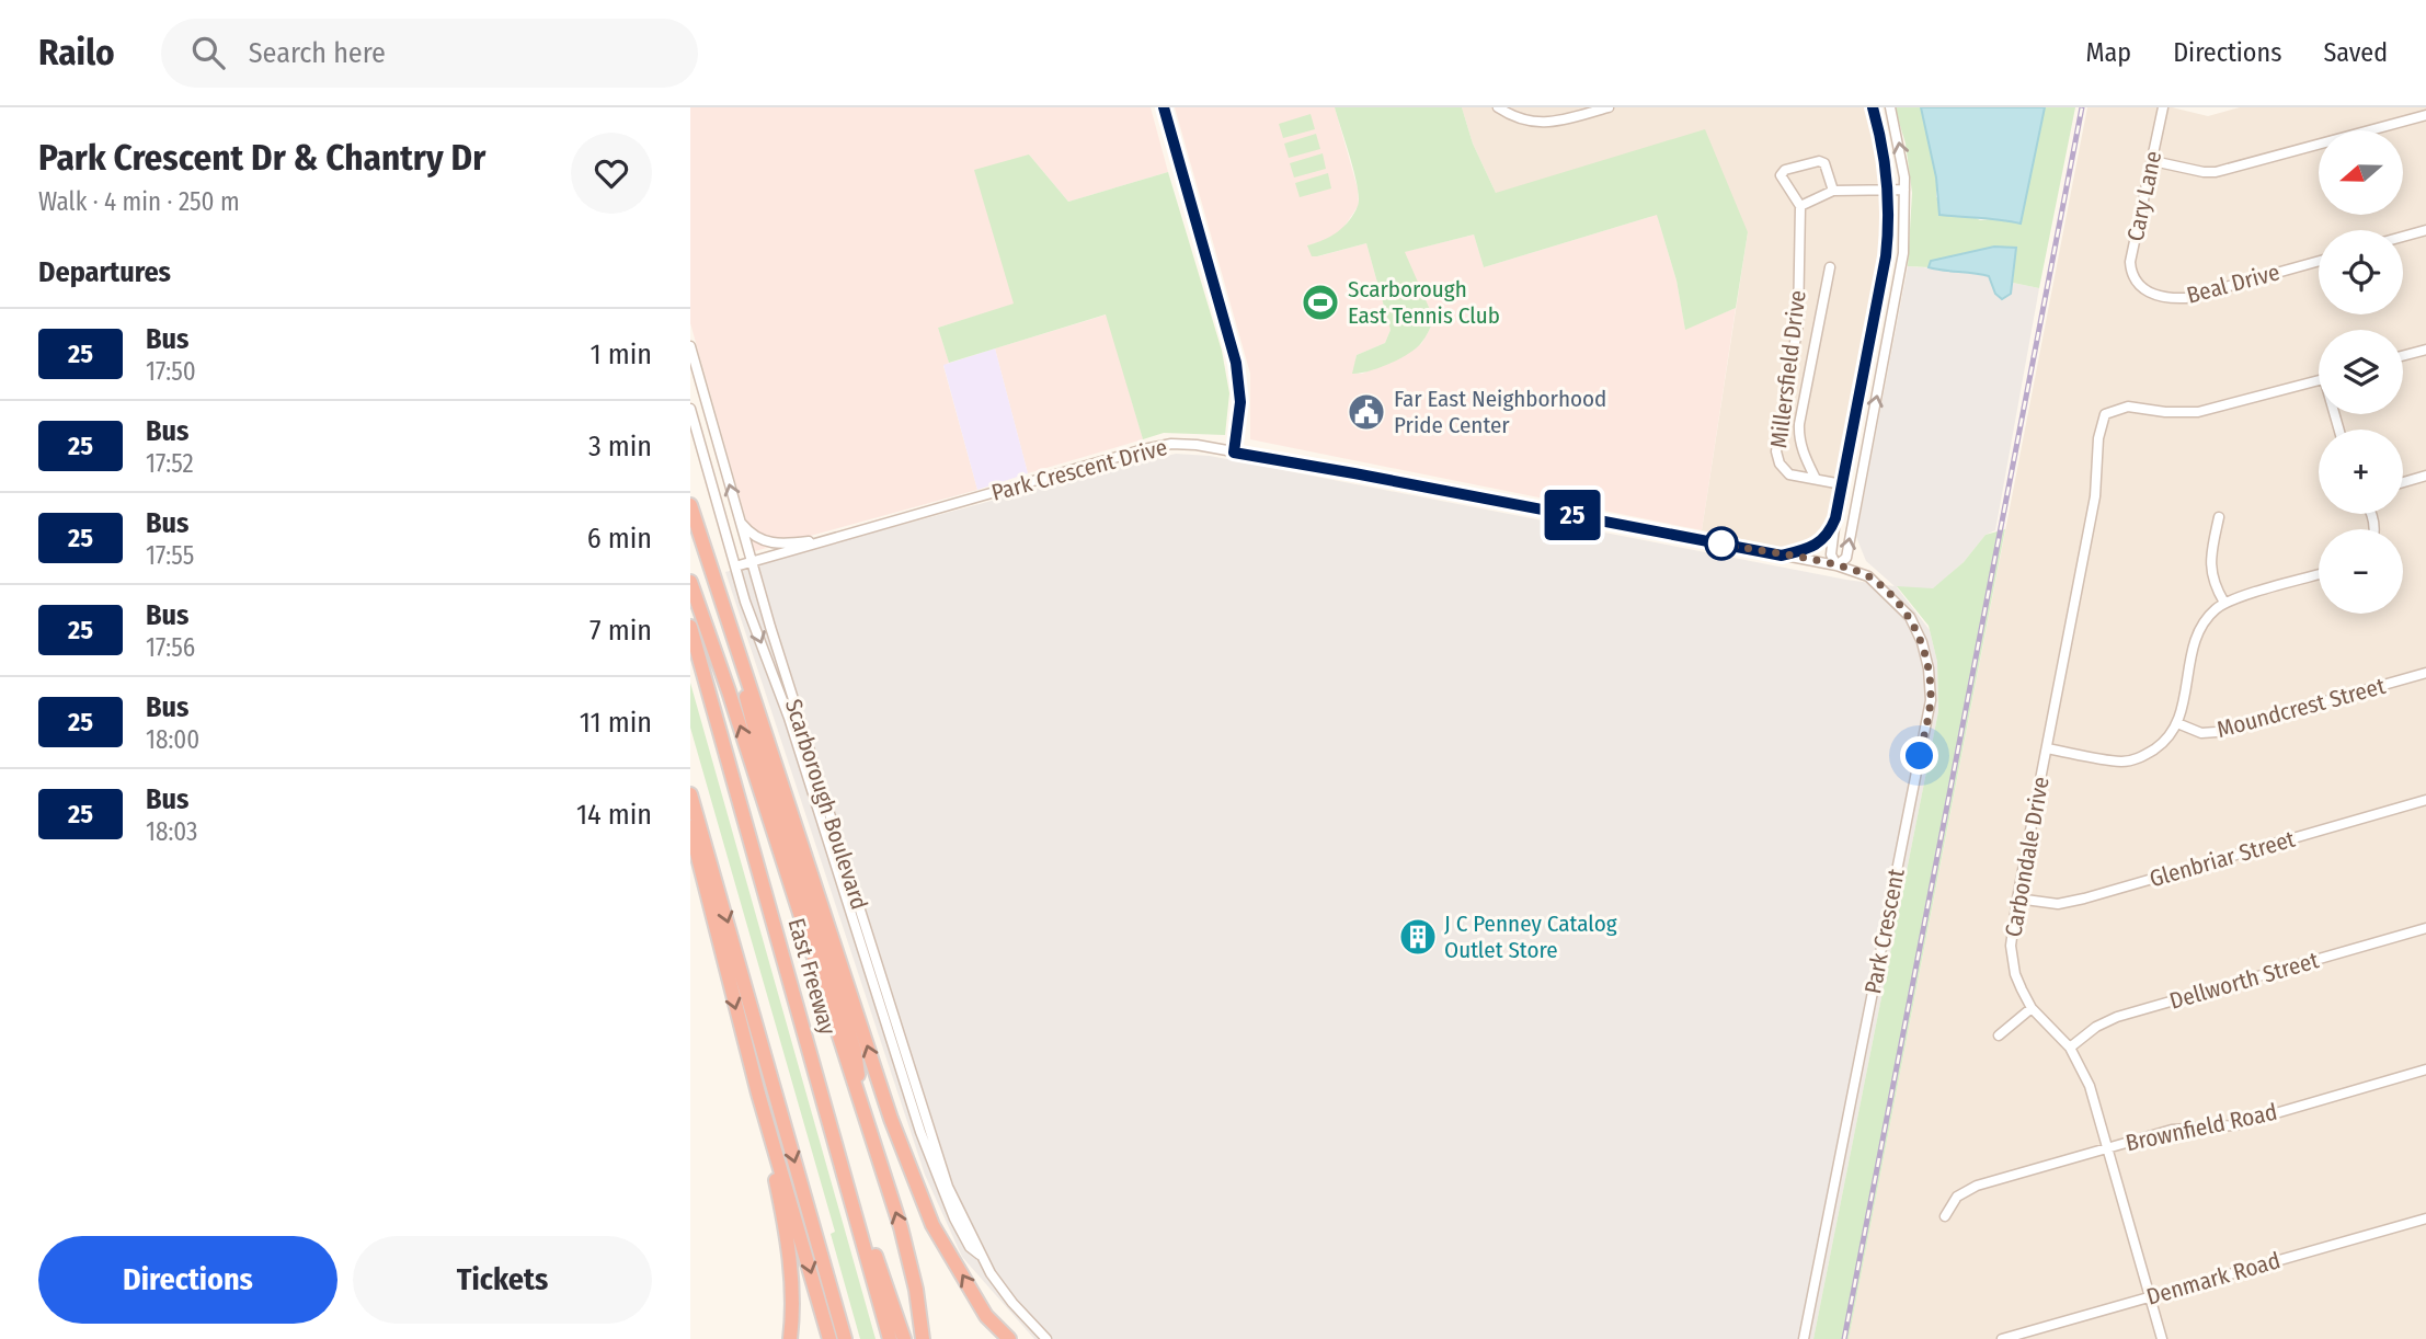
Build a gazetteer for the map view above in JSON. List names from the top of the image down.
{
  "streets": {
    "highway": ["East Freeway"],
    "street": [
      "Cary Lane",
      "Beal Drive",
      "Millersfield Drive",
      "Park Crescent Drive",
      "Moundcrest Street",
      "Scarborough Boulevard",
      "Carbondale Drive",
      "Glenbriar Street",
      "Park Crescent",
      "Dellworth Street",
      "Brownfield Road",
      "Denmark Road"
    ]
  },
  "crossings": [
    ["Cary Lane", "Beal Drive"],
    ["Park Crescent Drive", "Scarborough Boulevard"],
    ["Park Crescent Drive", "Park Crescent"],
    ["Carbondale Drive", "Glenbriar Street"],
    ["Carbondale Drive", "Dellworth Street"],
    ["Carbondale Drive", "Brownfield Road"],
    ["Carbondale Drive", "Denmark Road"]
  ],
  "places": {
    "sports": ["Scarborough East Tennis Club"],
    "public building": ["Far East Neighborhood Pride Center"],
    "building": ["J C Penney Catalog Outlet Store"]
  },
  "lines": ["bus line 25"],
  "north": "left",
  "page": {
    "header": "Railo",
    "search": "Search here",
    "nav": ["Map", "Directions", "Saved"],
    "heading": [
      ["Park Crescent Dr & Chantry Dr", "Walk · 4 min · 250 m"],
      "Departures"
    ],
    "on_map": "25",
    "map_buttons": ["+", "−"],
    "list": [
      {
        "mark": "25",
        "name": "Bus",
        "note": "17:50",
        "value": "1 min"
      },
      {
        "mark": "25",
        "name": "Bus",
        "note": "17:52",
        "value": "3 min"
      },
      {
        "mark": "25",
        "name": "Bus",
        "note": "17:55",
        "value": "6 min"
      },
      {
        "mark": "25",
        "name": "Bus",
        "note": "17:56",
        "value": "7 min"
      },
      {
        "mark": "25",
        "name": "Bus",
        "note": "18:00",
        "value": "11 min"
      },
      {
        "mark": "25",
        "name": "Bus",
        "note": "18:03",
        "value": "14 min"
      }
    ],
    "buttons": ["Directions", "Tickets"]
  }
}
